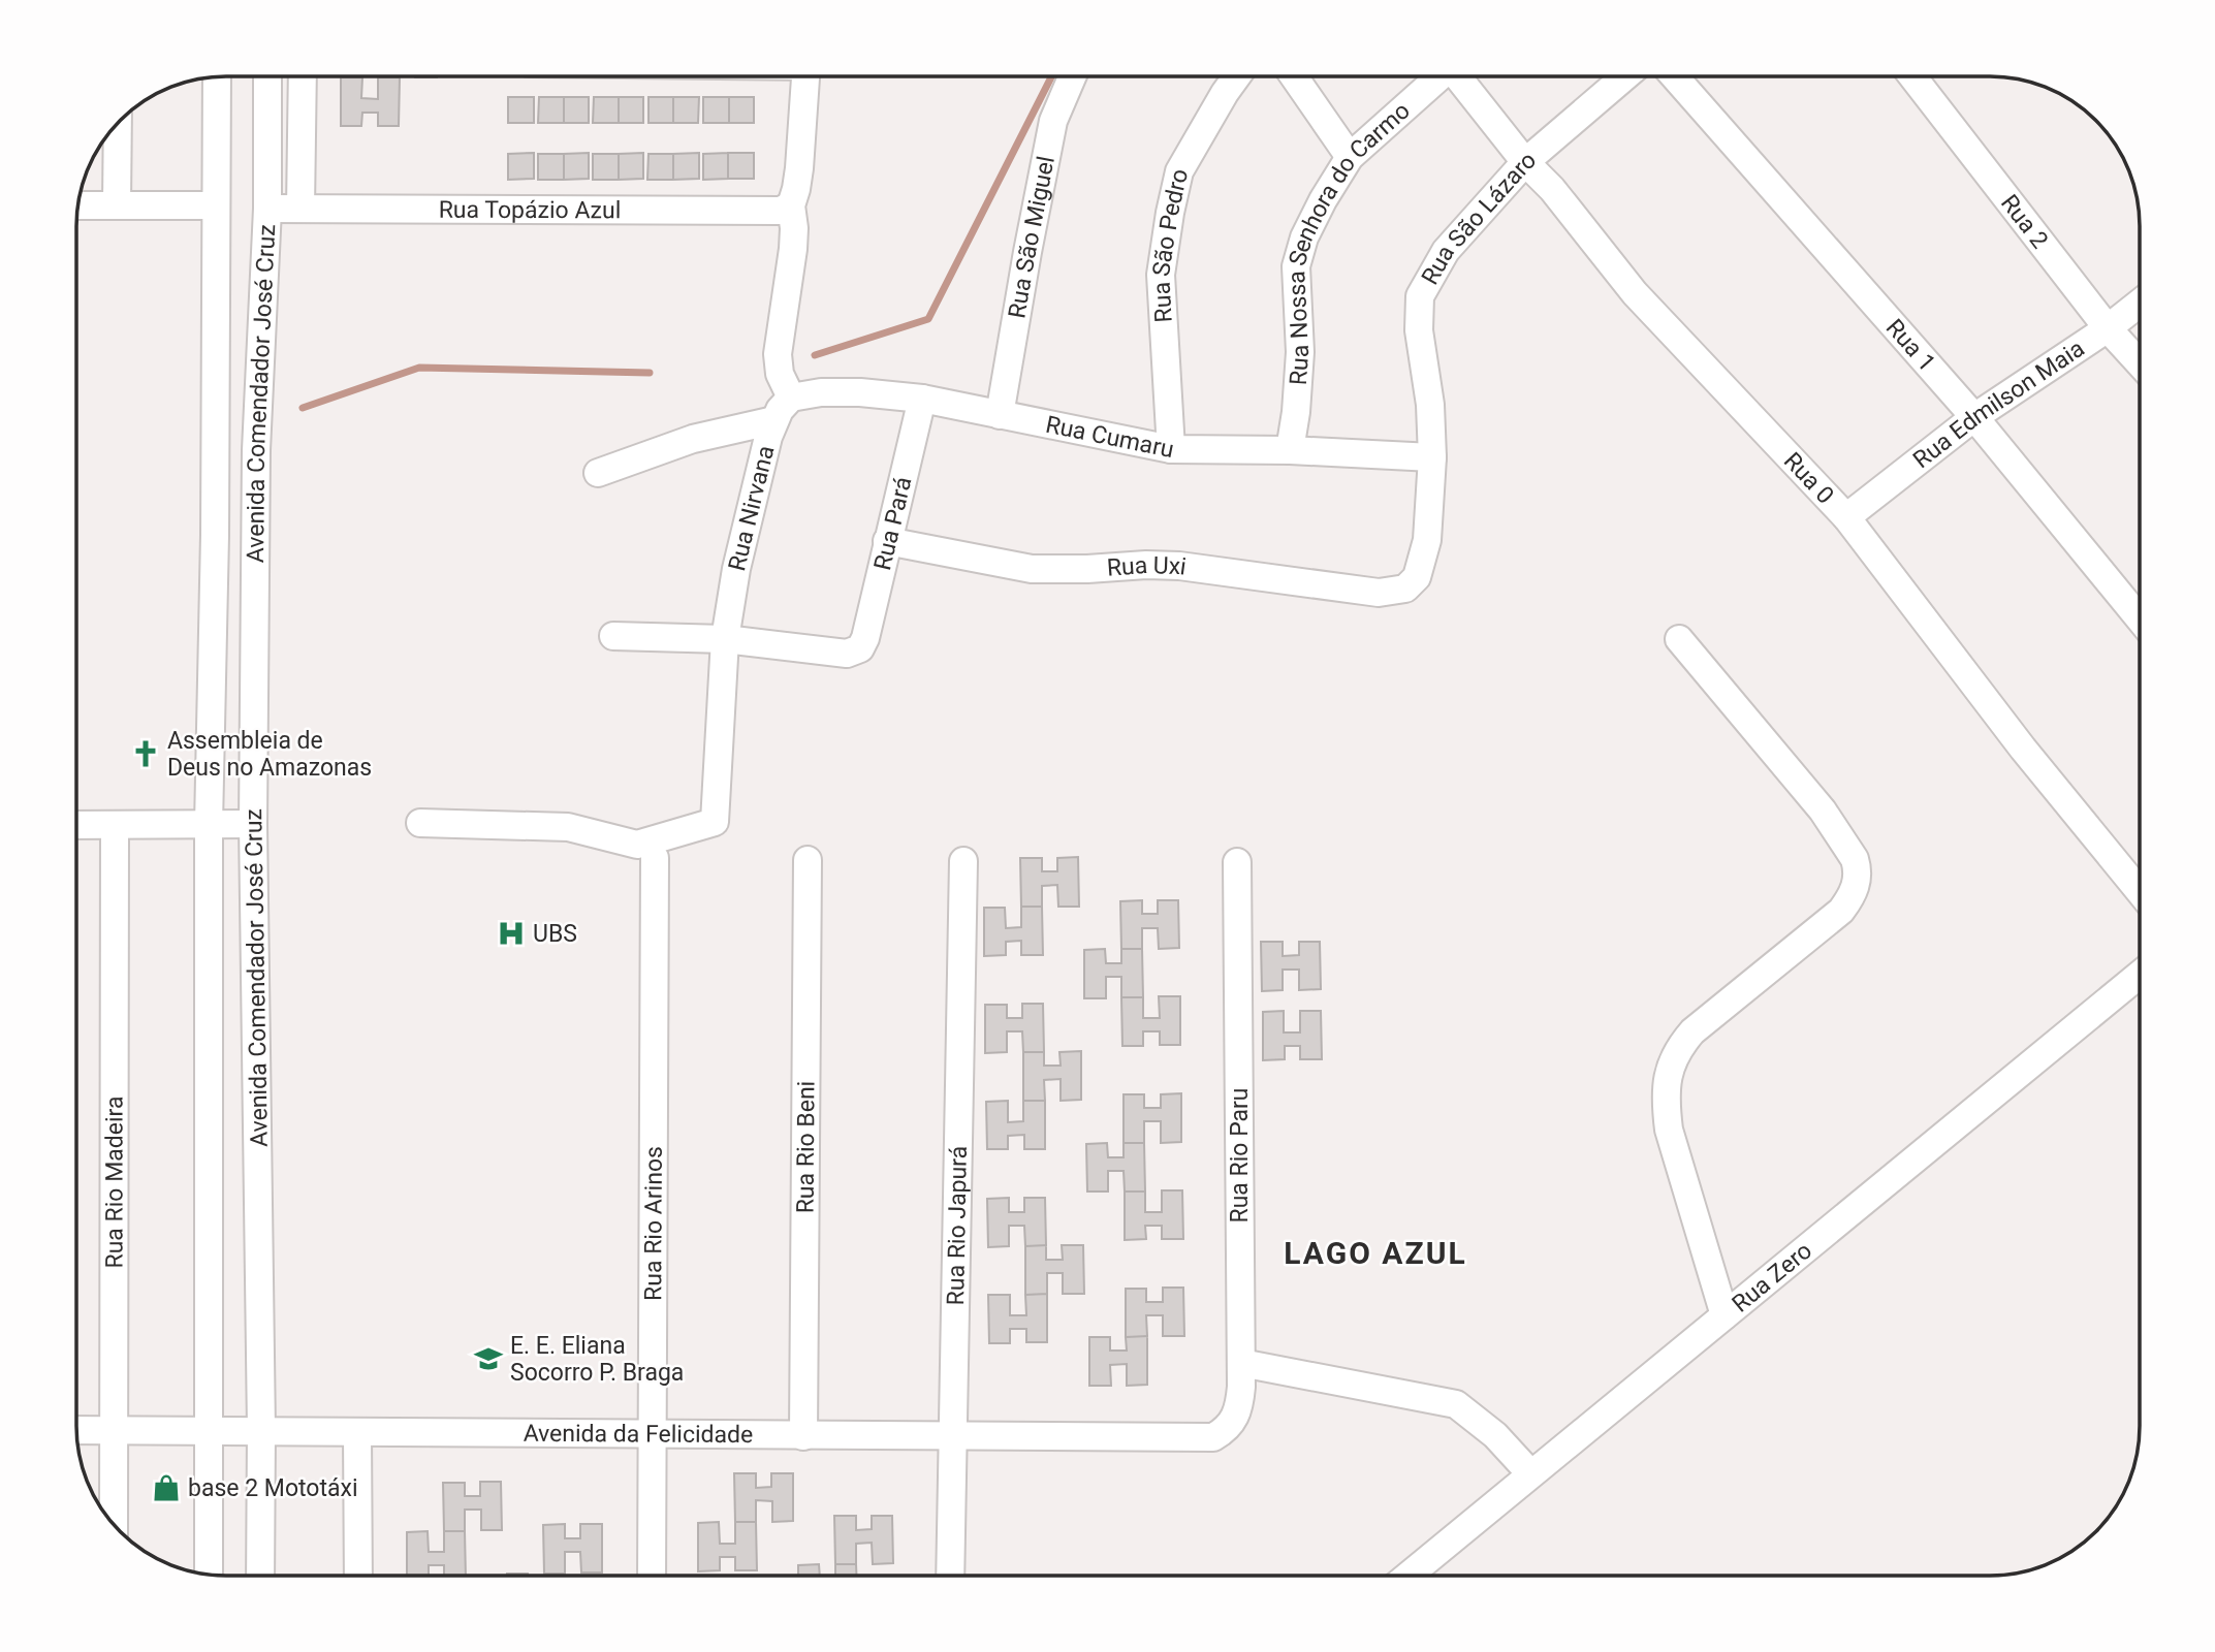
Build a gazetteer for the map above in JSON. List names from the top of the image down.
{
  "streets": {
    "street": [
      "Rua Topázio Azul",
      "Rua São Lázaro",
      "Rua 2",
      "Rua São Miguel",
      "Rua São Pedro",
      "Rua Nossa Senhora do Carmo",
      "Rua 1",
      "Avenida Comendador José Cruz",
      "Rua Edmilson Maia",
      "Rua Cumaru",
      "Rua 0",
      "Rua Nirvana",
      "Rua Pará",
      "Rua Uxi",
      "Rua Rio Beni",
      "Rua Rio Paru",
      "Rua Rio Madeira",
      "Rua Rio Arinos",
      "Rua Rio Japurá",
      "Rua Zero",
      "Avenida da Felicidade"
    ]
  },
  "crossings": [
    ["Rua Topázio Azul", "Avenida Comendador José Cruz"],
    ["Rua São Lázaro", "Rua Cumaru"],
    ["Rua São Lázaro", "Rua 0"],
    ["Rua São Lázaro", "Rua Uxi"],
    ["Rua 2", "Rua Edmilson Maia"],
    ["Rua São Miguel", "Rua Cumaru"],
    ["Rua São Pedro", "Rua Cumaru"],
    ["Rua Nossa Senhora do Carmo", "Rua Cumaru"],
    ["Rua 1", "Rua Edmilson Maia"],
    ["Avenida Comendador José Cruz", "Avenida da Felicidade"],
    ["Rua Edmilson Maia", "Rua 0"],
    ["Rua Cumaru", "Rua Nirvana"],
    ["Rua Cumaru", "Rua Pará"],
    ["Rua Nirvana", "Rua Pará"],
    ["Rua Pará", "Rua Uxi"],
    ["Rua Rio Beni", "Avenida da Felicidade"],
    ["Rua Rio Paru", "Avenida da Felicidade"],
    ["Rua Rio Madeira", "Avenida da Felicidade"],
    ["Rua Rio Arinos", "Avenida da Felicidade"],
    ["Rua Rio Japurá", "Avenida da Felicidade"]
  ],
  "districts": ["LAGO AZUL"],
  "places": {
    "church": ["Assembleia de Deus no Amazonas"],
    "hospital": ["UBS"],
    "school or university": ["E. E. Eliana Socorro P. Braga"],
    "shop": ["base 2 Mototáxi"]
  }
}
